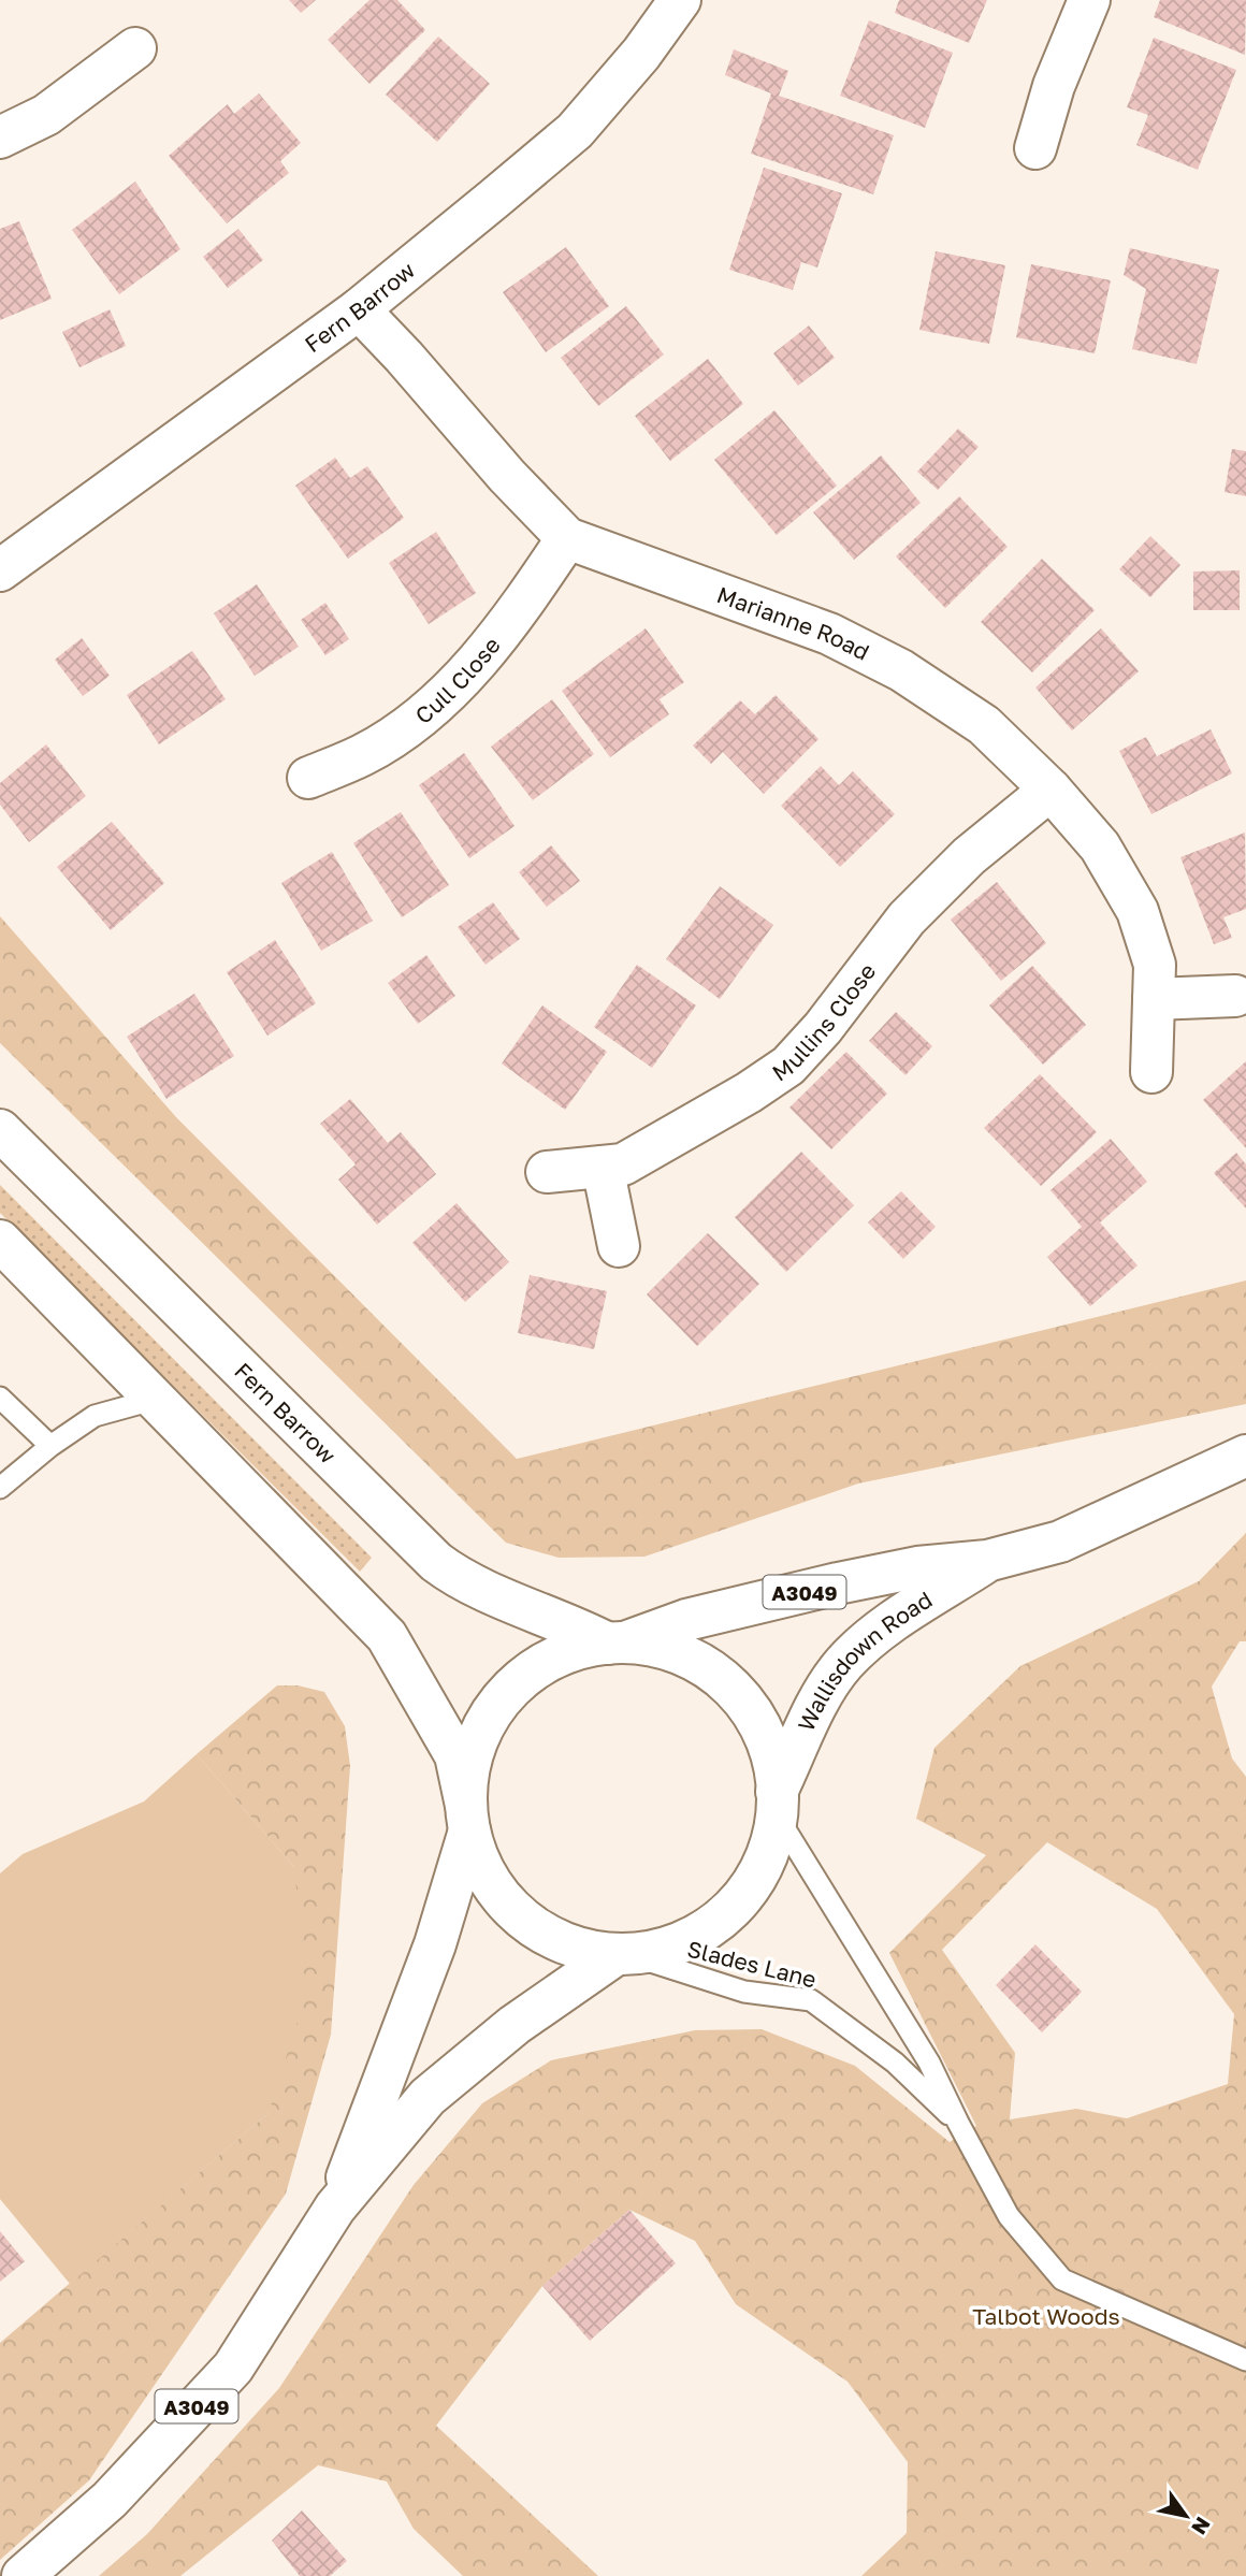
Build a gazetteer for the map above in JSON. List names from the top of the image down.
{
  "streets": {
    "street": [
      "Fern Barrow",
      "Marianne Road",
      "Cull Close",
      "Mullins Close",
      "A3049",
      "Wallisdown Road"
    ],
    "lane": ["Slades Lane"]
  },
  "crossings": [
    ["Fern Barrow", "Marianne Road"],
    ["Fern Barrow", "Wallisdown Road"],
    ["Marianne Road", "Cull Close"],
    ["Marianne Road", "Mullins Close"],
    ["A3049", "Wallisdown Road"],
    ["A3049", "Slades Lane"],
    ["Wallisdown Road", "Slades Lane"]
  ],
  "parks": ["Talbot Woods"],
  "north": "bottom right"
}
